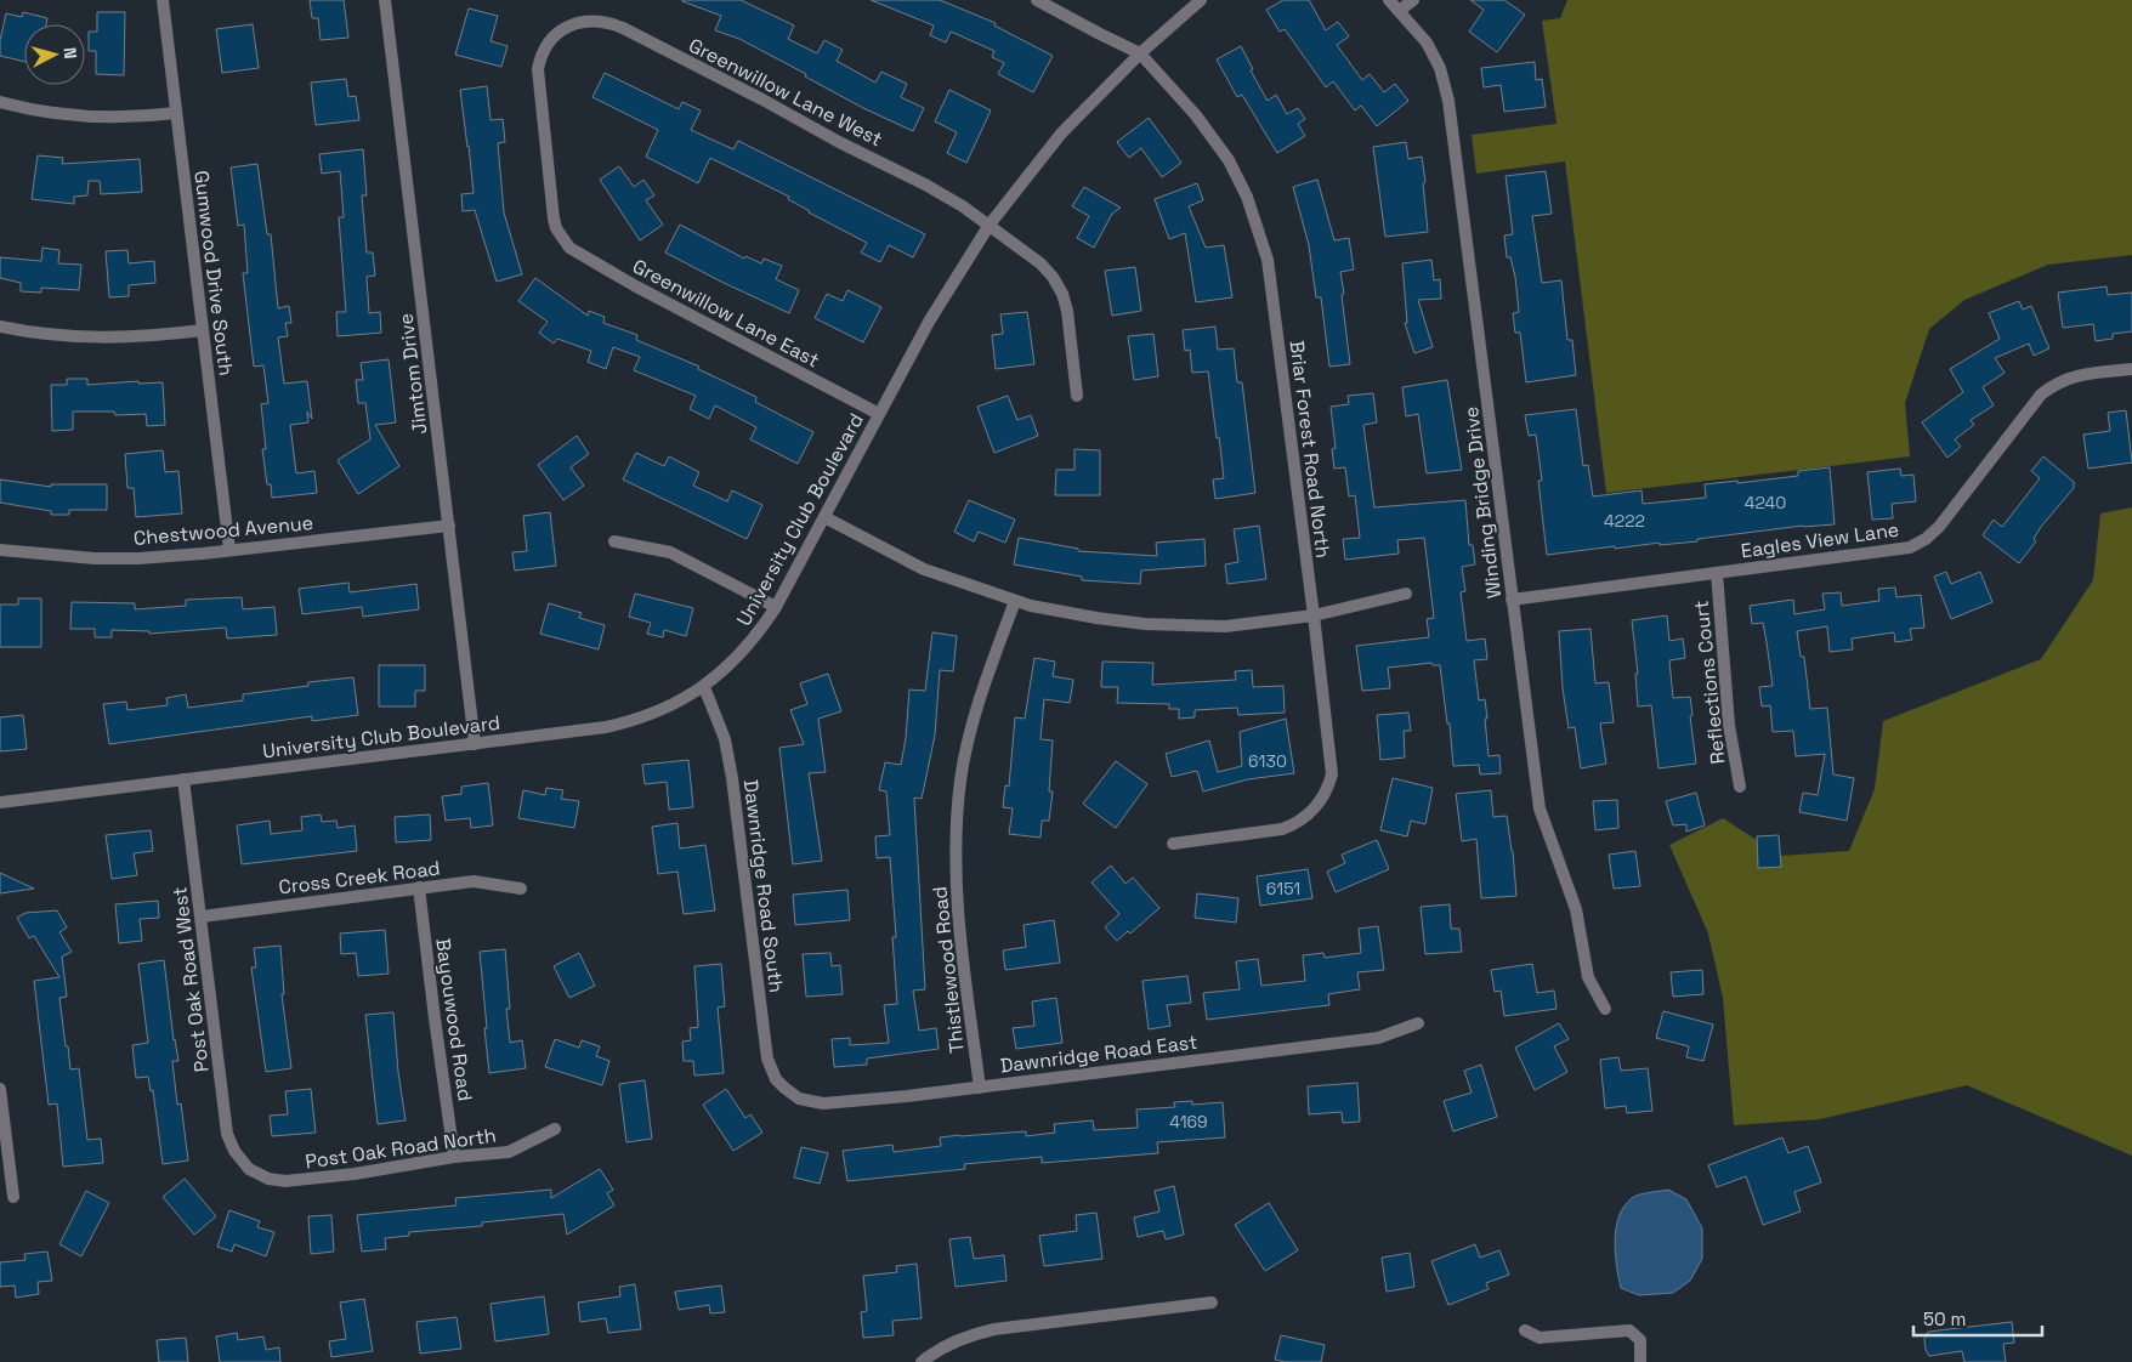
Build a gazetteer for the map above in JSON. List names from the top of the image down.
{
  "streets": {
    "street": [
      "Greenwillow Lane West",
      "Gumwood Drive South",
      "Greenwillow Lane East",
      "Jimtom Drive",
      "Briar Forest Road North",
      "Winding Bridge Drive",
      "University Club Boulevard",
      "Chestwood Avenue",
      "Eagles View Lane",
      "Reflections Court",
      "Cross Creek Road",
      "Dawnridge Road South",
      "Thistlewood Road",
      "Post Oak Road West",
      "Bayouwood Road",
      "Dawnridge Road East",
      "Post Oak Road North"
    ]
  },
  "crossings": [
    ["Greenwillow Lane West", "Greenwillow Lane East"],
    ["Greenwillow Lane West", "University Club Boulevard"],
    ["Gumwood Drive South", "Chestwood Avenue"],
    ["Greenwillow Lane East", "University Club Boulevard"],
    ["Jimtom Drive", "University Club Boulevard"],
    ["Jimtom Drive", "Chestwood Avenue"],
    ["Briar Forest Road North", "University Club Boulevard"],
    ["Winding Bridge Drive", "Eagles View Lane"],
    ["University Club Boulevard", "Dawnridge Road South"],
    ["University Club Boulevard", "Post Oak Road West"],
    ["Eagles View Lane", "Reflections Court"],
    ["Cross Creek Road", "Post Oak Road West"],
    ["Cross Creek Road", "Bayouwood Road"],
    ["Dawnridge Road South", "Dawnridge Road East"],
    ["Thistlewood Road", "Dawnridge Road East"],
    ["Post Oak Road West", "Post Oak Road North"],
    ["Bayouwood Road", "Post Oak Road North"]
  ],
  "house_numbers": [
    "4240",
    "4222",
    "6130",
    "6151",
    "4169"
  ],
  "scale_bar": "50 m",
  "north": "right"
}
